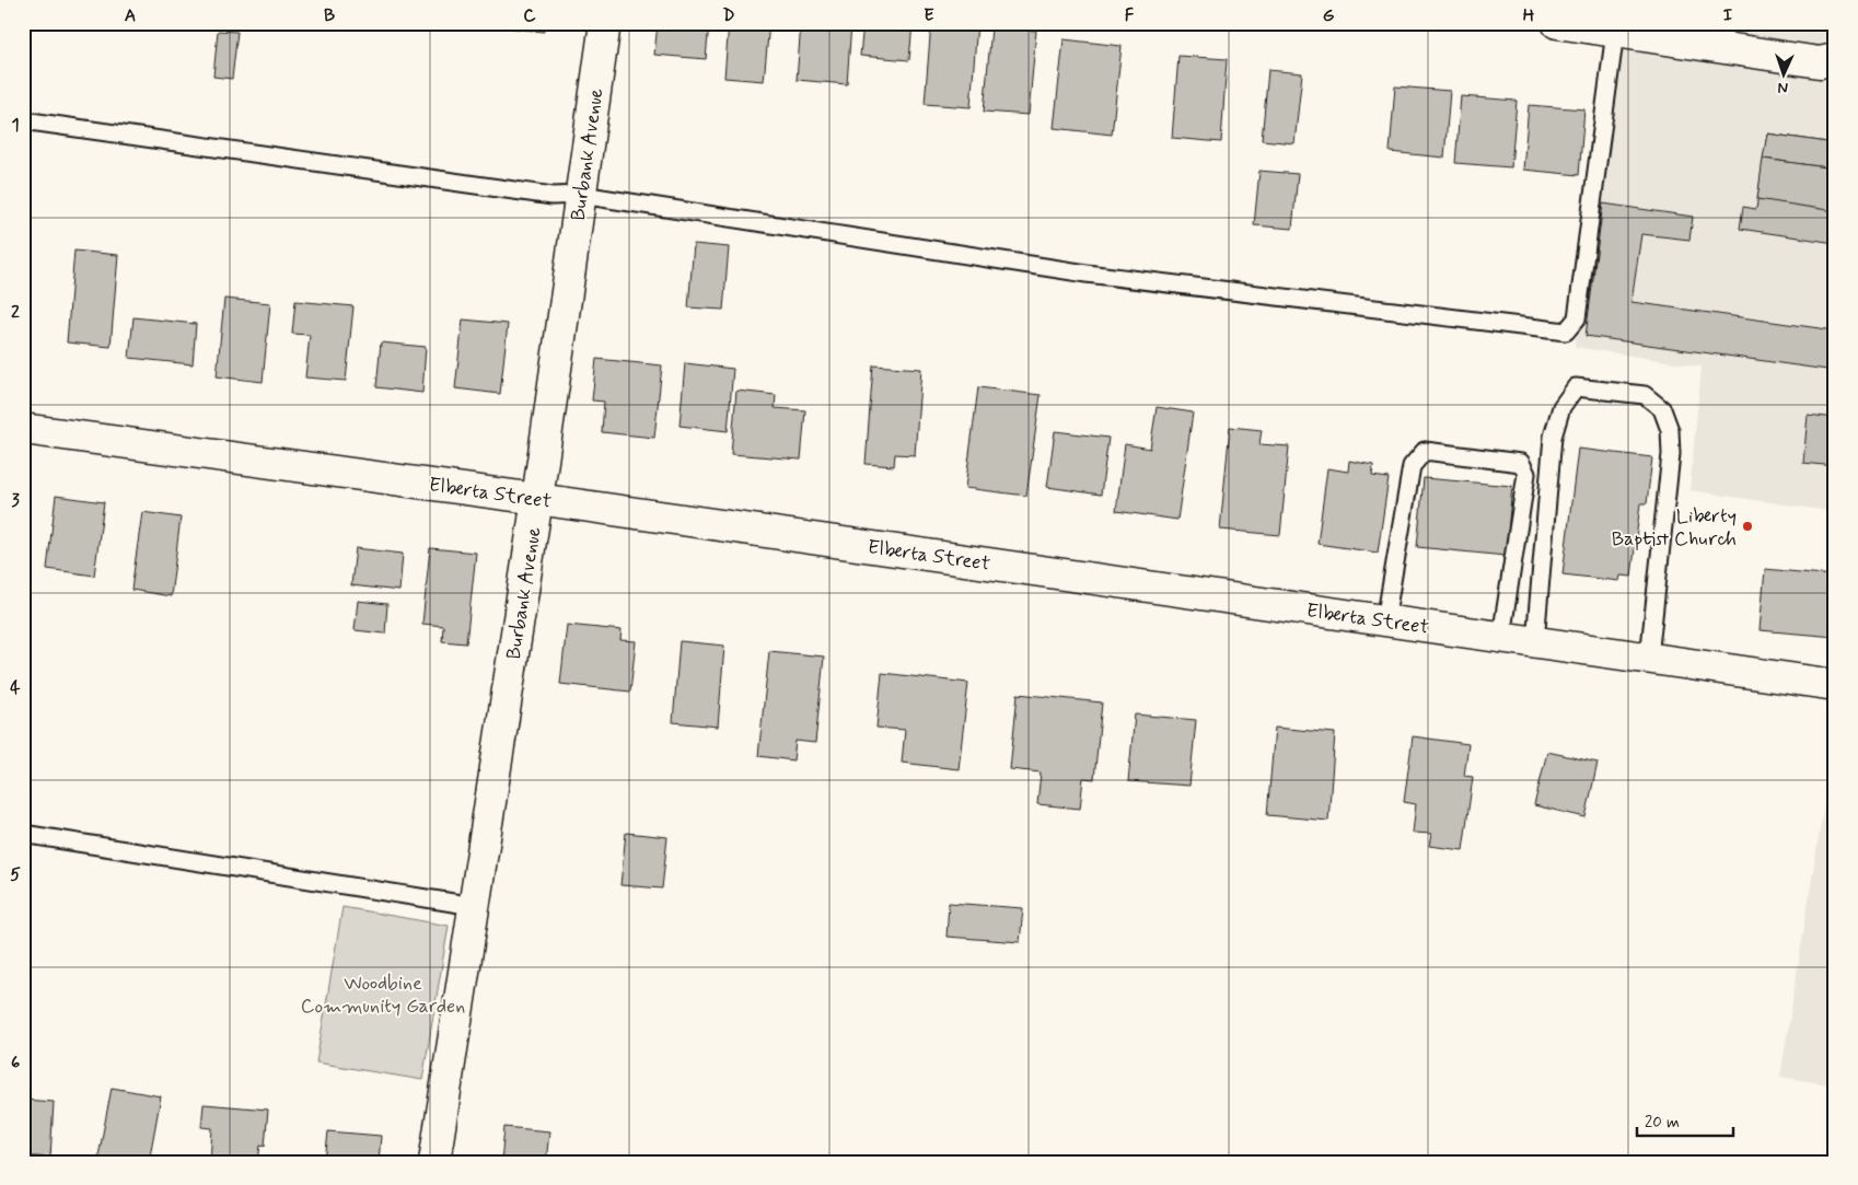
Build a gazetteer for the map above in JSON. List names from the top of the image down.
{
  "streets": {
    "street": ["Burbank Avenue", "Elberta Street"]
  },
  "crossings": [
    ["Burbank Avenue", "Elberta Street"]
  ],
  "parks": ["Woodbine Community Garden"],
  "places": ["Liberty Baptist Church"],
  "scale_bar": "20 m",
  "north": "bottom",
  "grid": {
    "columns": [
      "A",
      "B",
      "C",
      "D",
      "E",
      "F",
      "G",
      "H",
      "I"
    ],
    "rows": [
      "1",
      "2",
      "3",
      "4",
      "5",
      "6"
    ]
  }
}
